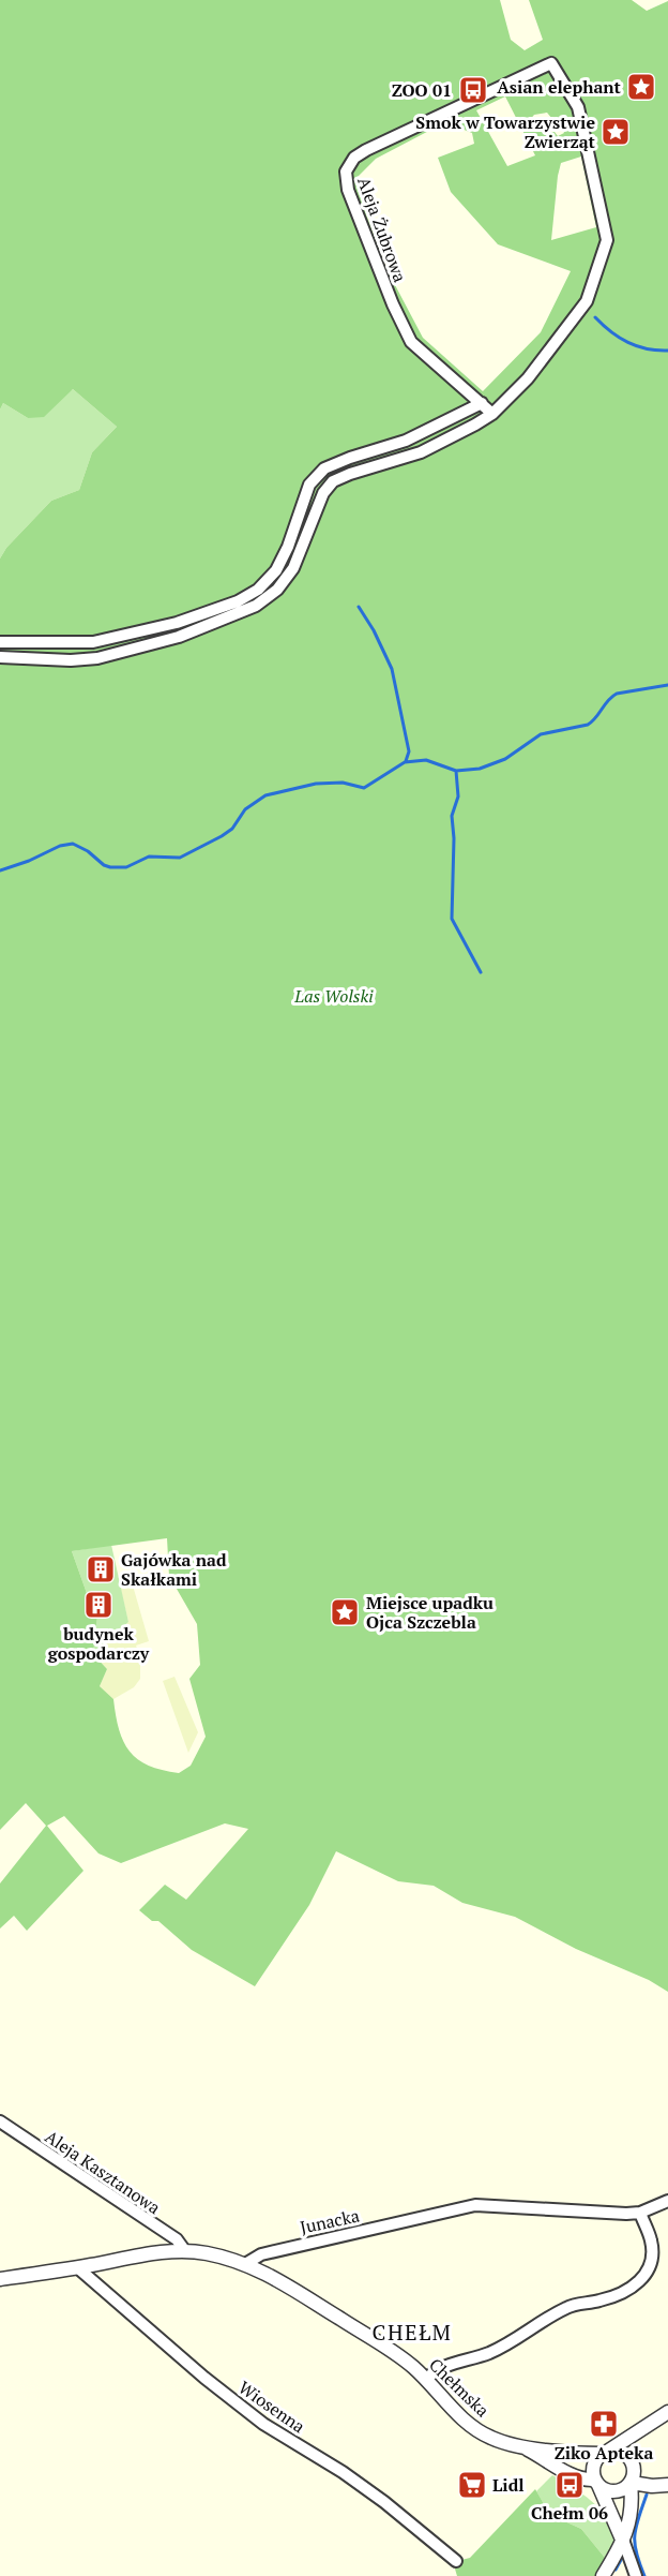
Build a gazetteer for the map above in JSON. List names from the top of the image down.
{
  "streets": {
    "street": [
      "Aleja Żubrowa",
      "Aleja Kasztanowa",
      "Junacka",
      "Chełmska",
      "Wiosenna"
    ]
  },
  "crossings": [
    ["Junacka", "Chełmska"]
  ],
  "districts": ["CHEŁM"],
  "parks": ["Las Wolski"],
  "places": {
    "place": ["Asian elephant", "Smok w Towarzystwie Zwierząt", "Miejsce upadku Ojca Szczebla"],
    "bus stop": ["ZOO 01", "Chełm 06"],
    "building": ["Gajówka nad Skałkami", "budynek gospodarczy"],
    "pharmacy": ["Ziko Apteka"],
    "supermarket": ["Lidl"]
  }
}
